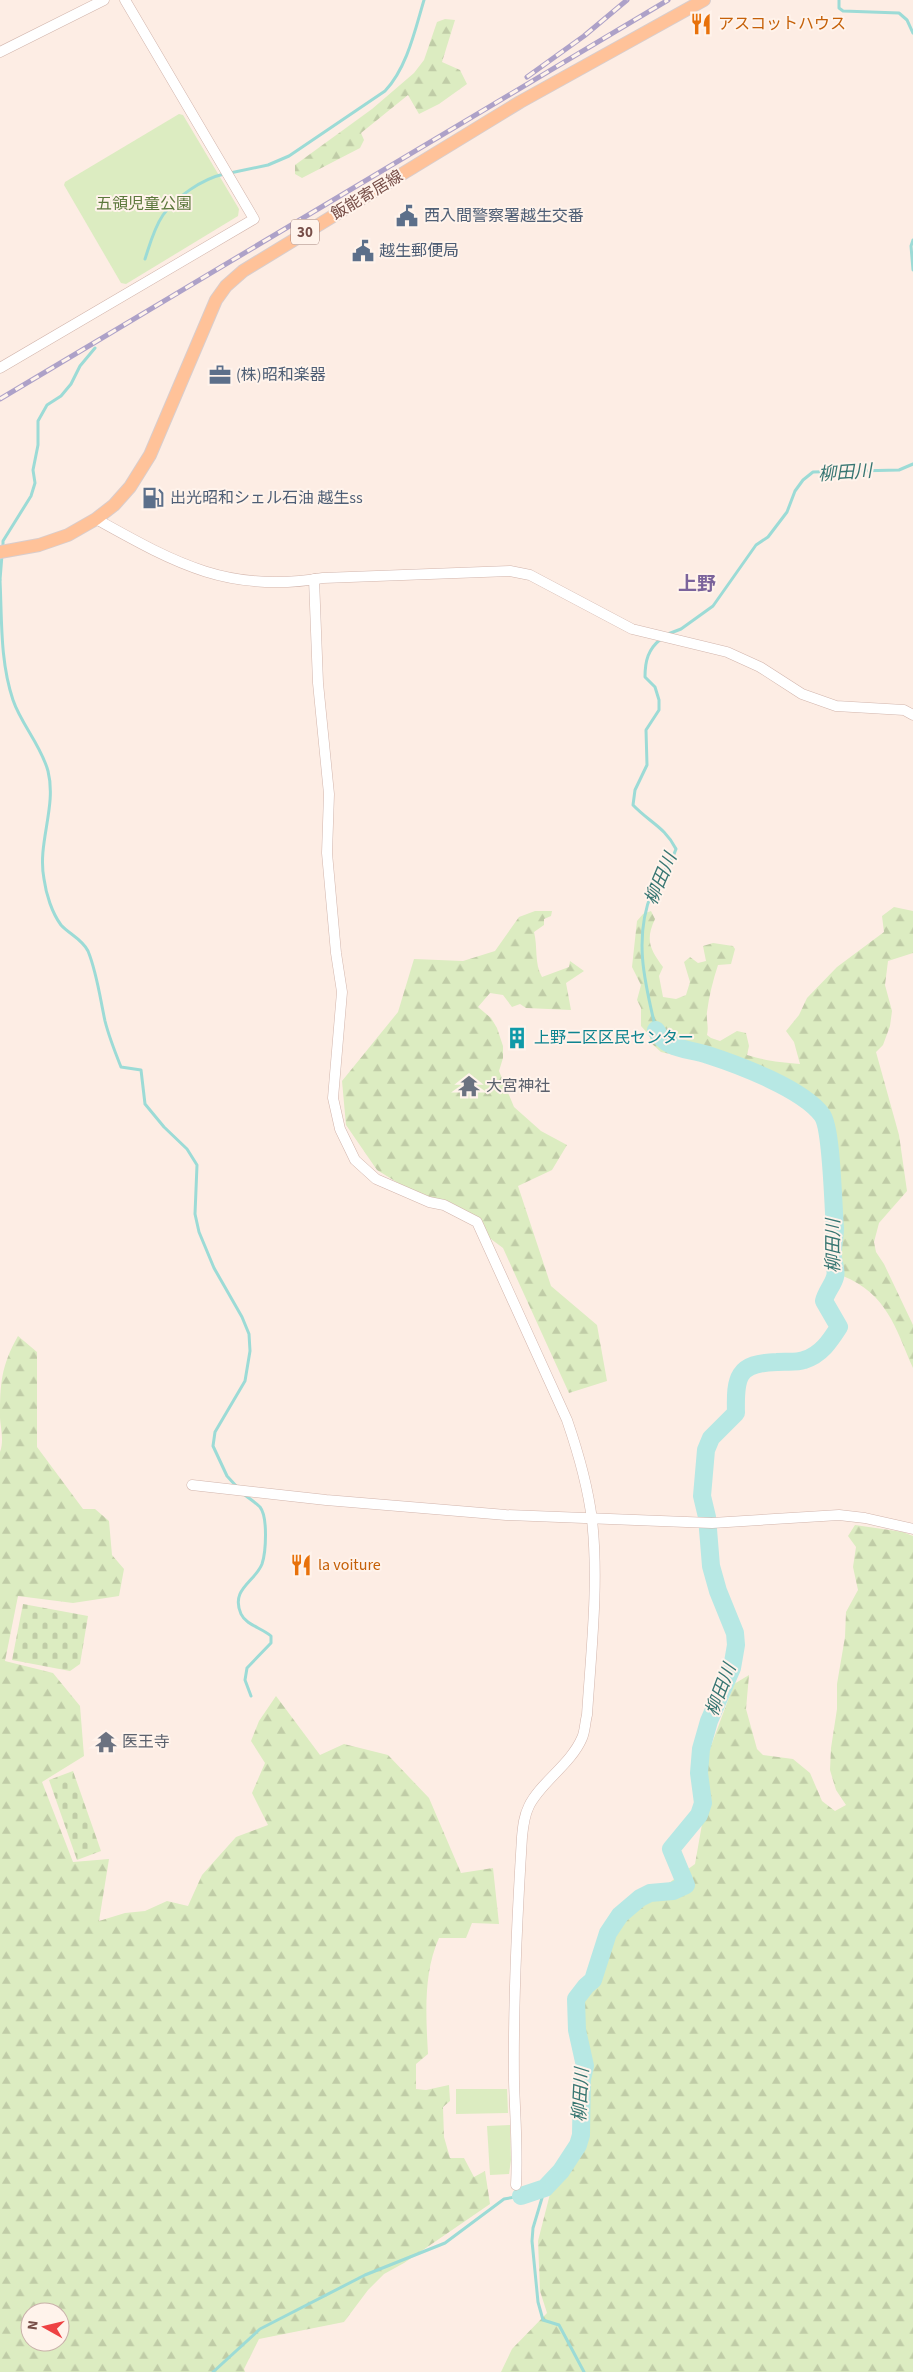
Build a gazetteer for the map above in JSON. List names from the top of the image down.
{
  "streets": {
    "main road": ["飯能寄居線", "30"]
  },
  "districts": ["上野"],
  "water": ["柳田川"],
  "parks": ["五領児童公園"],
  "places": {
    "restaurant": ["アスコットハウス", "la voiture"],
    "public building": ["西入間警察署越生交番", "越生郵便局"],
    "office": ["(株)昭和楽器"],
    "fuel station": ["出光昭和シェル石油 越生ss"],
    "building": ["上野二区区民センター"],
    "temple": ["大宮神社", "医王寺"]
  },
  "north": "left"
}
